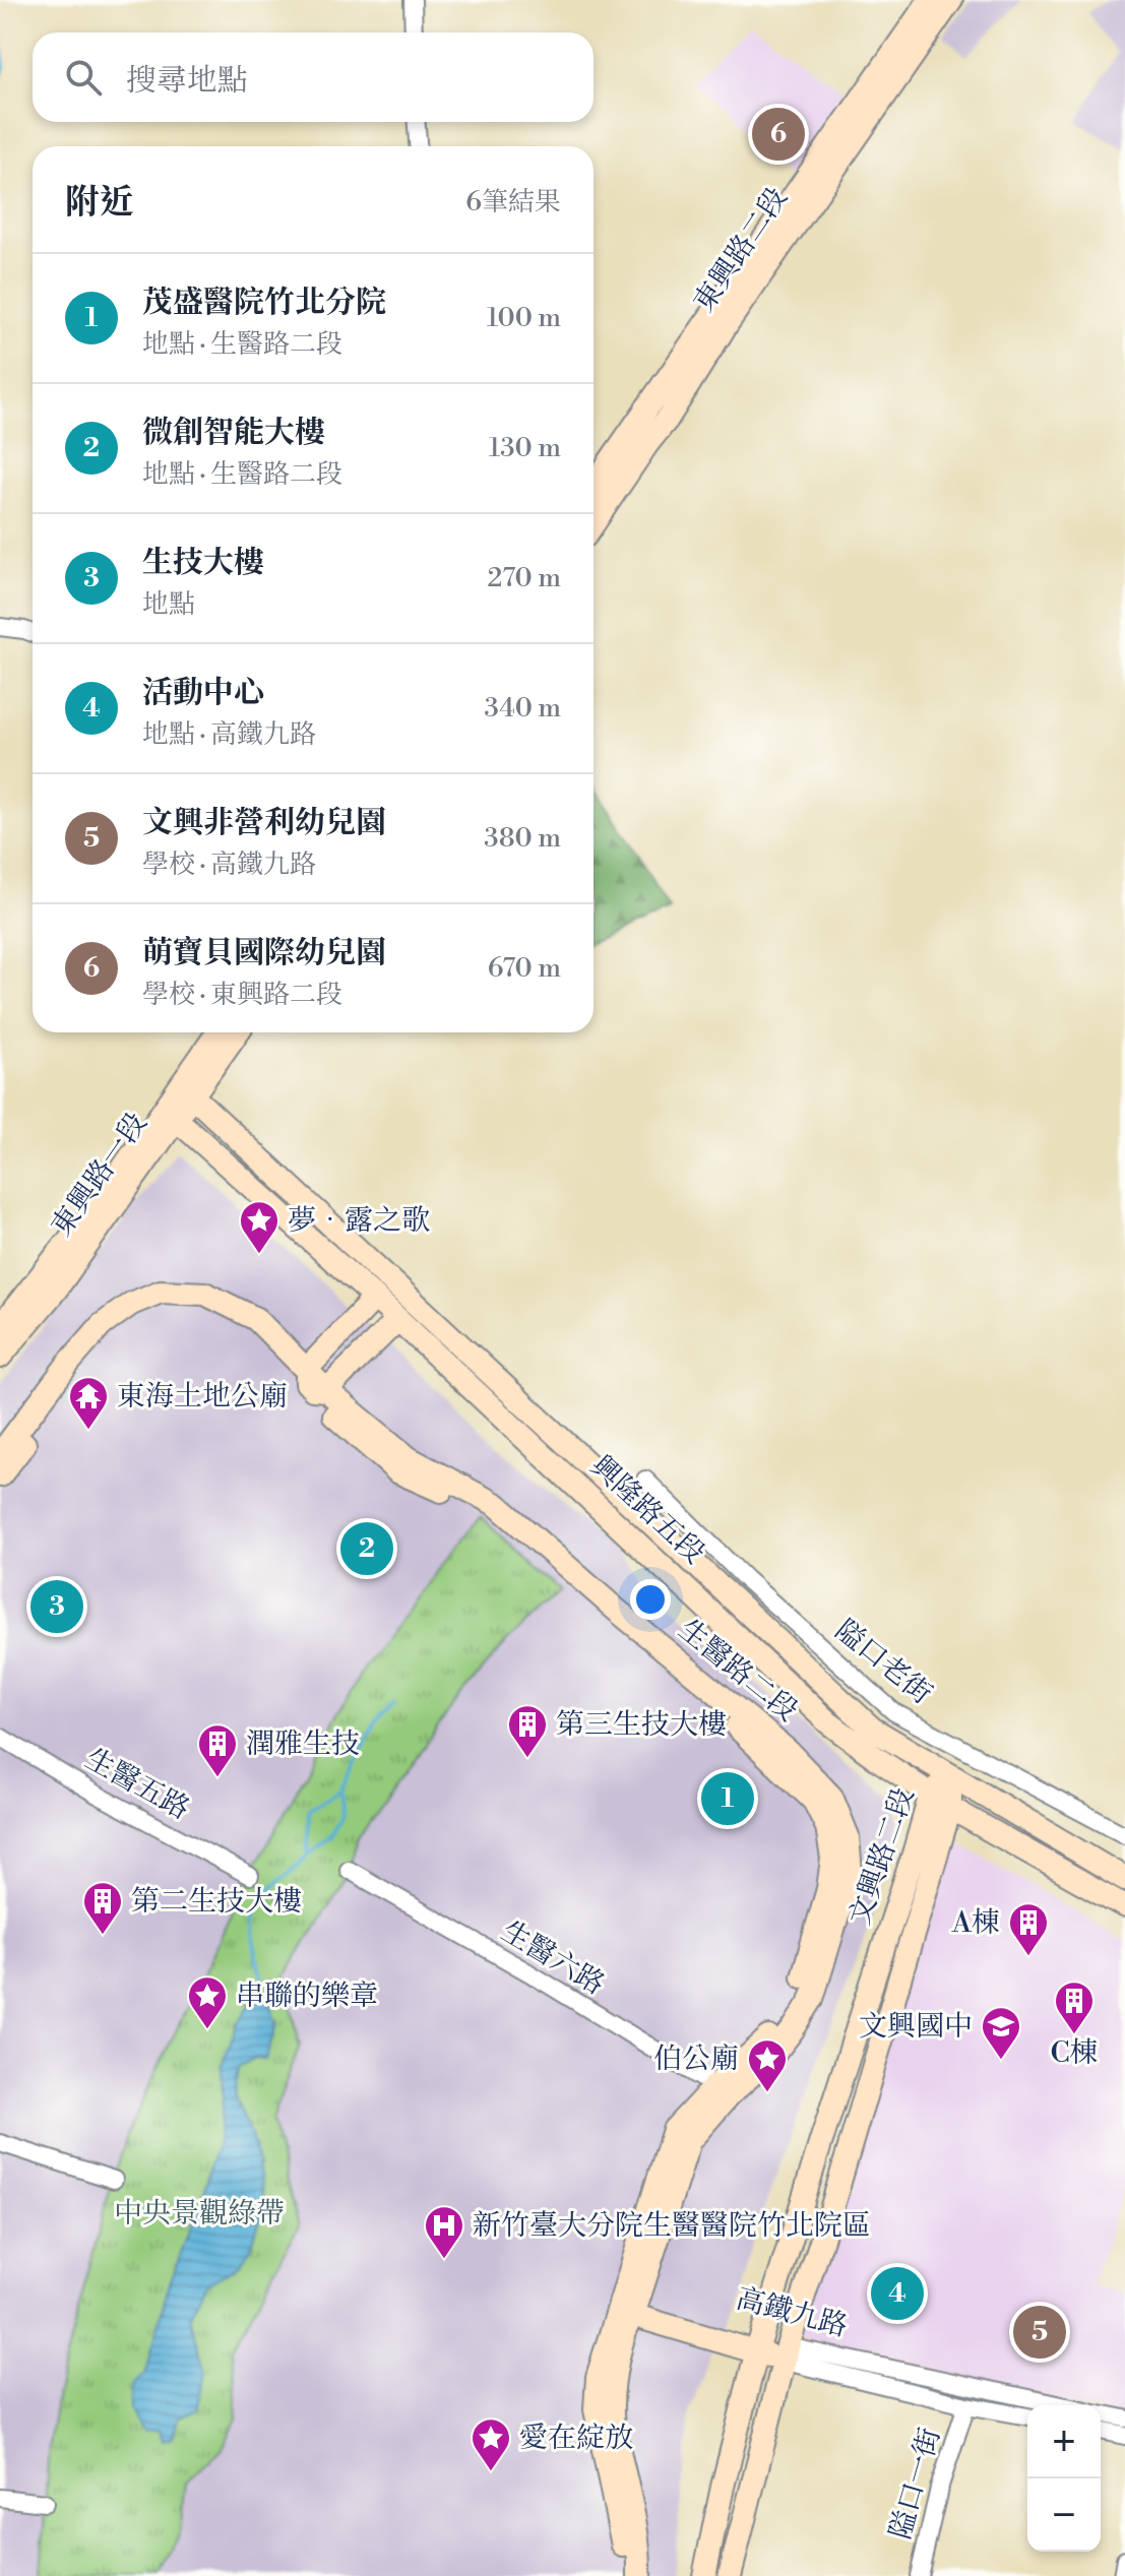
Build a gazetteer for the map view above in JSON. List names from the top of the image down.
{
  "streets": {
    "street": [
      "東興路二段",
      "東興路一段",
      "興隆路五段",
      "隘口老街",
      "生醫路二段",
      "生醫五路",
      "文興路二段",
      "生醫六路",
      "高鐵九路",
      "隘口一街"
    ]
  },
  "crossings": [
    ["東興路一段", "興隆路五段"],
    ["興隆路五段", "文興路二段"],
    ["生醫路二段", "生醫六路"],
    ["生醫路二段", "高鐵九路"],
    ["文興路二段", "高鐵九路"],
    ["高鐵九路", "隘口一街"]
  ],
  "parks": ["中央景觀綠帶"],
  "places": {
    "place": [
      "夢．露之歌",
      "串聯的樂章",
      "伯公廟",
      "愛在綻放"
    ],
    "temple": ["東海土地公廟"],
    "building": [
      "第三生技大樓",
      "潤雅生技",
      "第二生技大樓",
      "A棟",
      "C棟"
    ],
    "school or university": ["文興國中"],
    "hospital": ["新竹臺大分院生醫醫院竹北院區"]
  },
  "page": {
    "search": "搜尋地點",
    "pins": [
      "6",
      "2",
      "3",
      "1",
      "4",
      "5"
    ],
    "heading": ["附近", "6筆結果"],
    "list": [
      {
        "mark": "1",
        "name": "茂盛醫院竹北分院",
        "note": "地點 · 生醫路二段",
        "value": "100 m"
      },
      {
        "mark": "2",
        "name": "微創智能大樓",
        "note": "地點 · 生醫路二段",
        "value": "130 m"
      },
      {
        "mark": "3",
        "name": "生技大樓",
        "note": "地點",
        "value": "270 m"
      },
      {
        "mark": "4",
        "name": "活動中心",
        "note": "地點 · 高鐵九路",
        "value": "340 m"
      },
      {
        "mark": "5",
        "name": "文興非營利幼兒園",
        "note": "學校 · 高鐵九路",
        "value": "380 m"
      },
      {
        "mark": "6",
        "name": "萌寶貝國際幼兒園",
        "note": "學校 · 東興路二段",
        "value": "670 m"
      }
    ],
    "map_buttons": ["+", "−"]
  }
}
